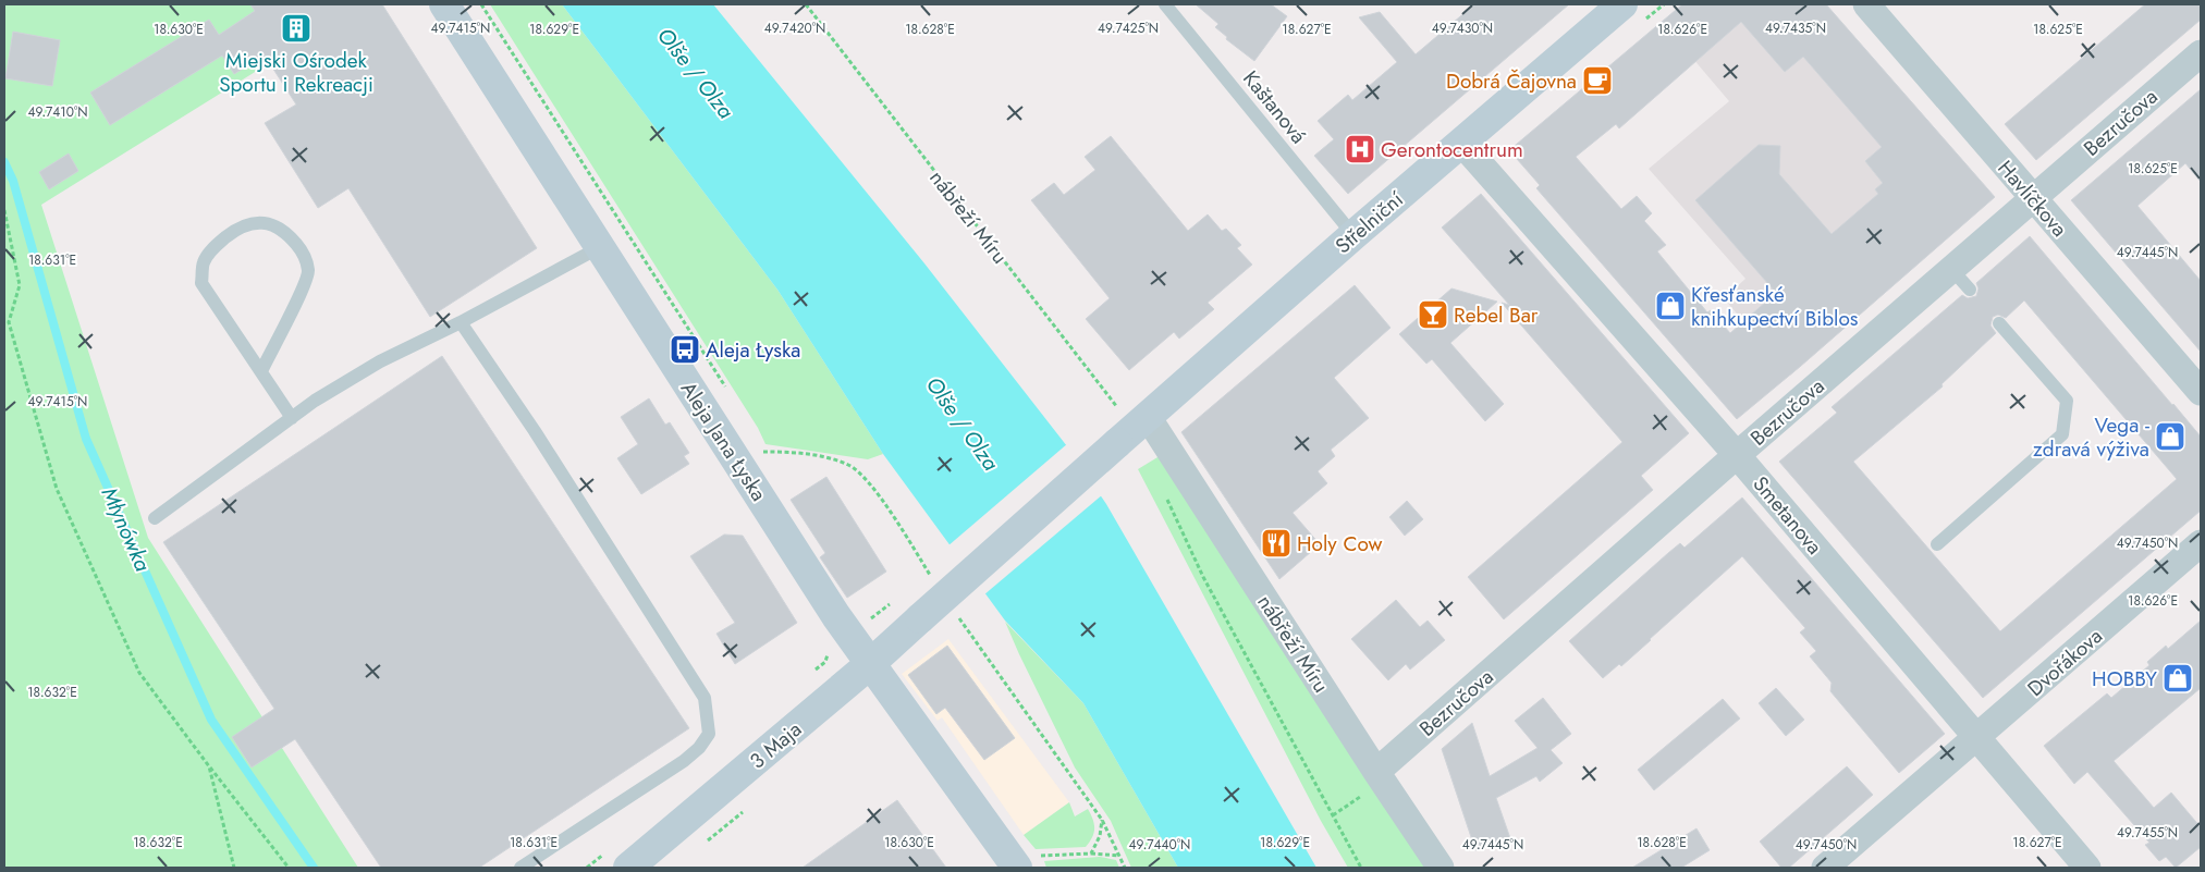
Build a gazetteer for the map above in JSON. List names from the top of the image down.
{
  "streets": {
    "street": [
      "Bezručova",
      "Havlíčkova",
      "nábřeží Míru",
      "Střelniční",
      "Aleja Jana Łyska",
      "Smetanova",
      "Dvořákova",
      "3 Maja"
    ],
    "lane": ["Kaštanová"]
  },
  "crossings": [
    ["Kaštanová", "Střelniční"],
    ["Bezručova", "Havlíčkova"],
    ["Bezručova", "nábřeží Míru"],
    ["Bezručova", "Smetanova"],
    ["nábřeží Míru", "Střelniční"],
    ["Střelniční", "Smetanova"],
    ["Střelniční", "3 Maja"],
    ["Aleja Jana Łyska", "3 Maja"],
    ["Smetanova", "Dvořákova"]
  ],
  "water": ["Olše / Olza", "Młynówka"],
  "places": {
    "building": ["Miejski Ośrodek Sportu i Rekreacji"],
    "cafe": ["Dobrá Čajovna"],
    "hospital": ["Gerontocentrum"],
    "shop": ["Křesťanské knihkupectví Biblos", "Vega - zdravá výživa", "HOBBY"],
    "bar": ["Rebel Bar"],
    "bus stop": ["Aleja Łyska"],
    "restaurant": ["Holy Cow"]
  },
  "coordinates": [
    "49.7415°N",
    "49.7420°N",
    "49.7425°N",
    "49.7430°N",
    "49.7435°N",
    "18.626°E",
    "18.625°E",
    "18.630°E",
    "18.629°E",
    "18.628°E",
    "18.627°E",
    "49.7410°N",
    "49.7445°N",
    "18.631°E",
    "49.7450°N",
    "18.632°E",
    "49.7455°N",
    "49.7440°N"
  ]
}
